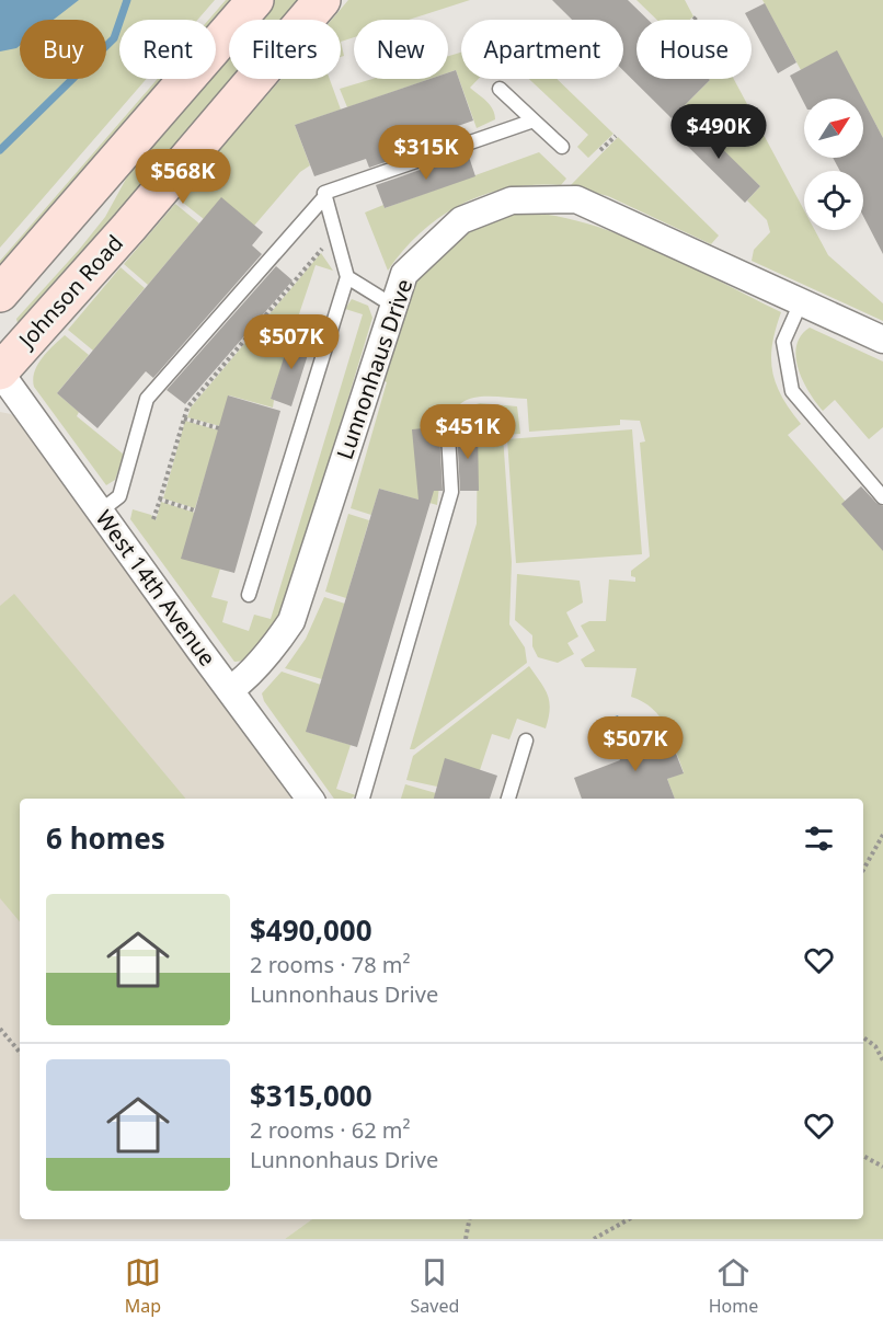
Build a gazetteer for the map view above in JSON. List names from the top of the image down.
{
  "streets": {
    "main road": ["Johnson Road"],
    "street": ["Lunnonhaus Drive", "West 14th Avenue"]
  },
  "crossings": [
    ["Johnson Road", "West 14th Avenue"],
    ["Lunnonhaus Drive", "West 14th Avenue"]
  ],
  "north": "top right",
  "page": {
    "chip": [
      "Buy",
      "Rent",
      "Filters",
      "New",
      "Apartment",
      "House"
    ],
    "price": [
      "$490K",
      "$315K",
      "$568K",
      "$507K",
      "$451K",
      "$507K"
    ],
    "heading": "6 homes",
    "list": [
      {
        "name": "$490,000",
        "note": "2 rooms · 78 m² · Lunnonhaus Drive"
      },
      {
        "name": "$315,000",
        "note": "2 rooms · 62 m² · Lunnonhaus Drive"
      }
    ],
    "tabs": ["Map", "Saved", "Home"]
  }
}
